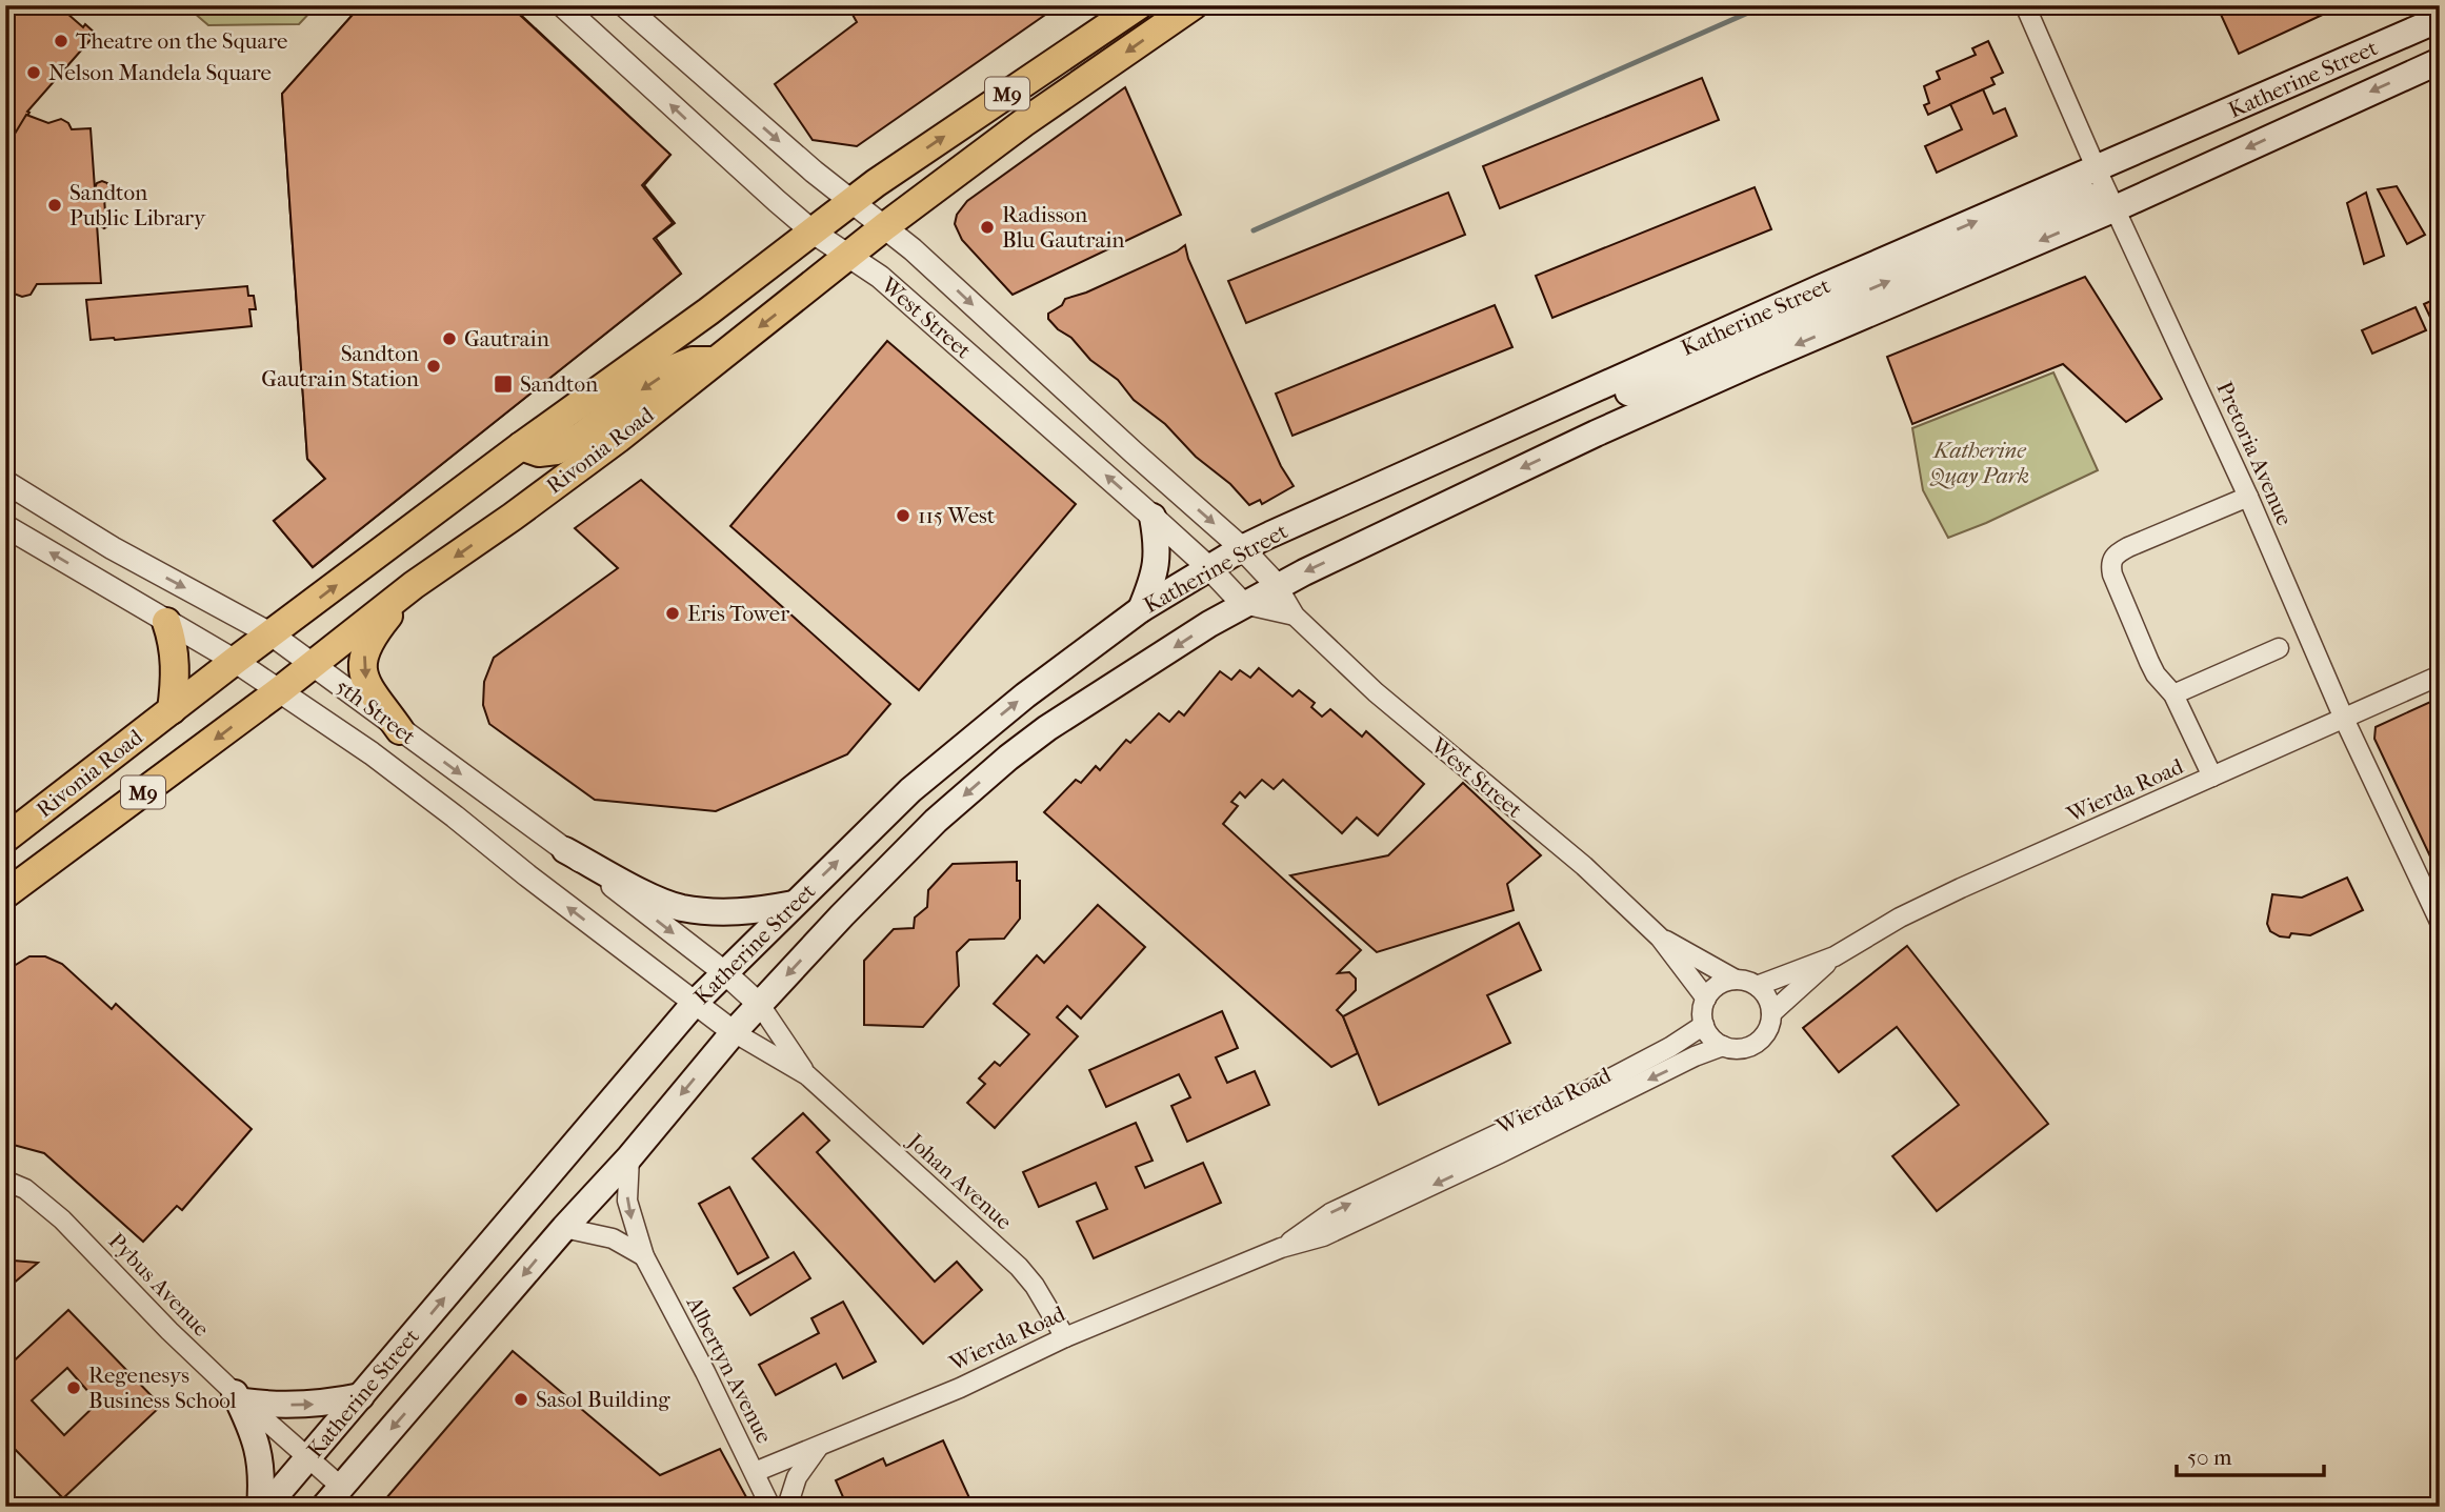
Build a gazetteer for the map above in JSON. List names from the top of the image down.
{
  "streets": {
    "main road": ["Katherine Street", "M9", "Rivonia Road"],
    "street": [
      "West Street",
      "Pretoria Avenue",
      "5th Street",
      "Wierda Road",
      "Johan Avenue",
      "Pybus Avenue",
      "Albertyn Avenue"
    ]
  },
  "crossings": [
    ["Katherine Street", "West Street"],
    ["Katherine Street", "Pretoria Avenue"],
    ["Katherine Street", "5th Street"],
    ["Katherine Street", "Johan Avenue"],
    ["Katherine Street", "Pybus Avenue"],
    ["Katherine Street", "Albertyn Avenue"],
    ["West Street", "Rivonia Road"],
    ["West Street", "Wierda Road"],
    ["Rivonia Road", "5th Street"],
    ["Pretoria Avenue", "Wierda Road"],
    ["5th Street", "Johan Avenue"],
    ["Wierda Road", "Johan Avenue"],
    ["Wierda Road", "Albertyn Avenue"]
  ],
  "parks": ["Katherine Quay Park"],
  "places": {
    "other": [
      "Theatre on the Square",
      "Nelson Mandela Square",
      "Sandton Public Library",
      "Radisson Blu Gautrain",
      "Gautrain",
      "Sandton Gautrain Station",
      "115 West",
      "Eris Tower",
      "Regenesys Business School",
      "Sasol Building"
    ],
    "transit": ["Sandton"]
  },
  "scale_bar": "50 m"
}
